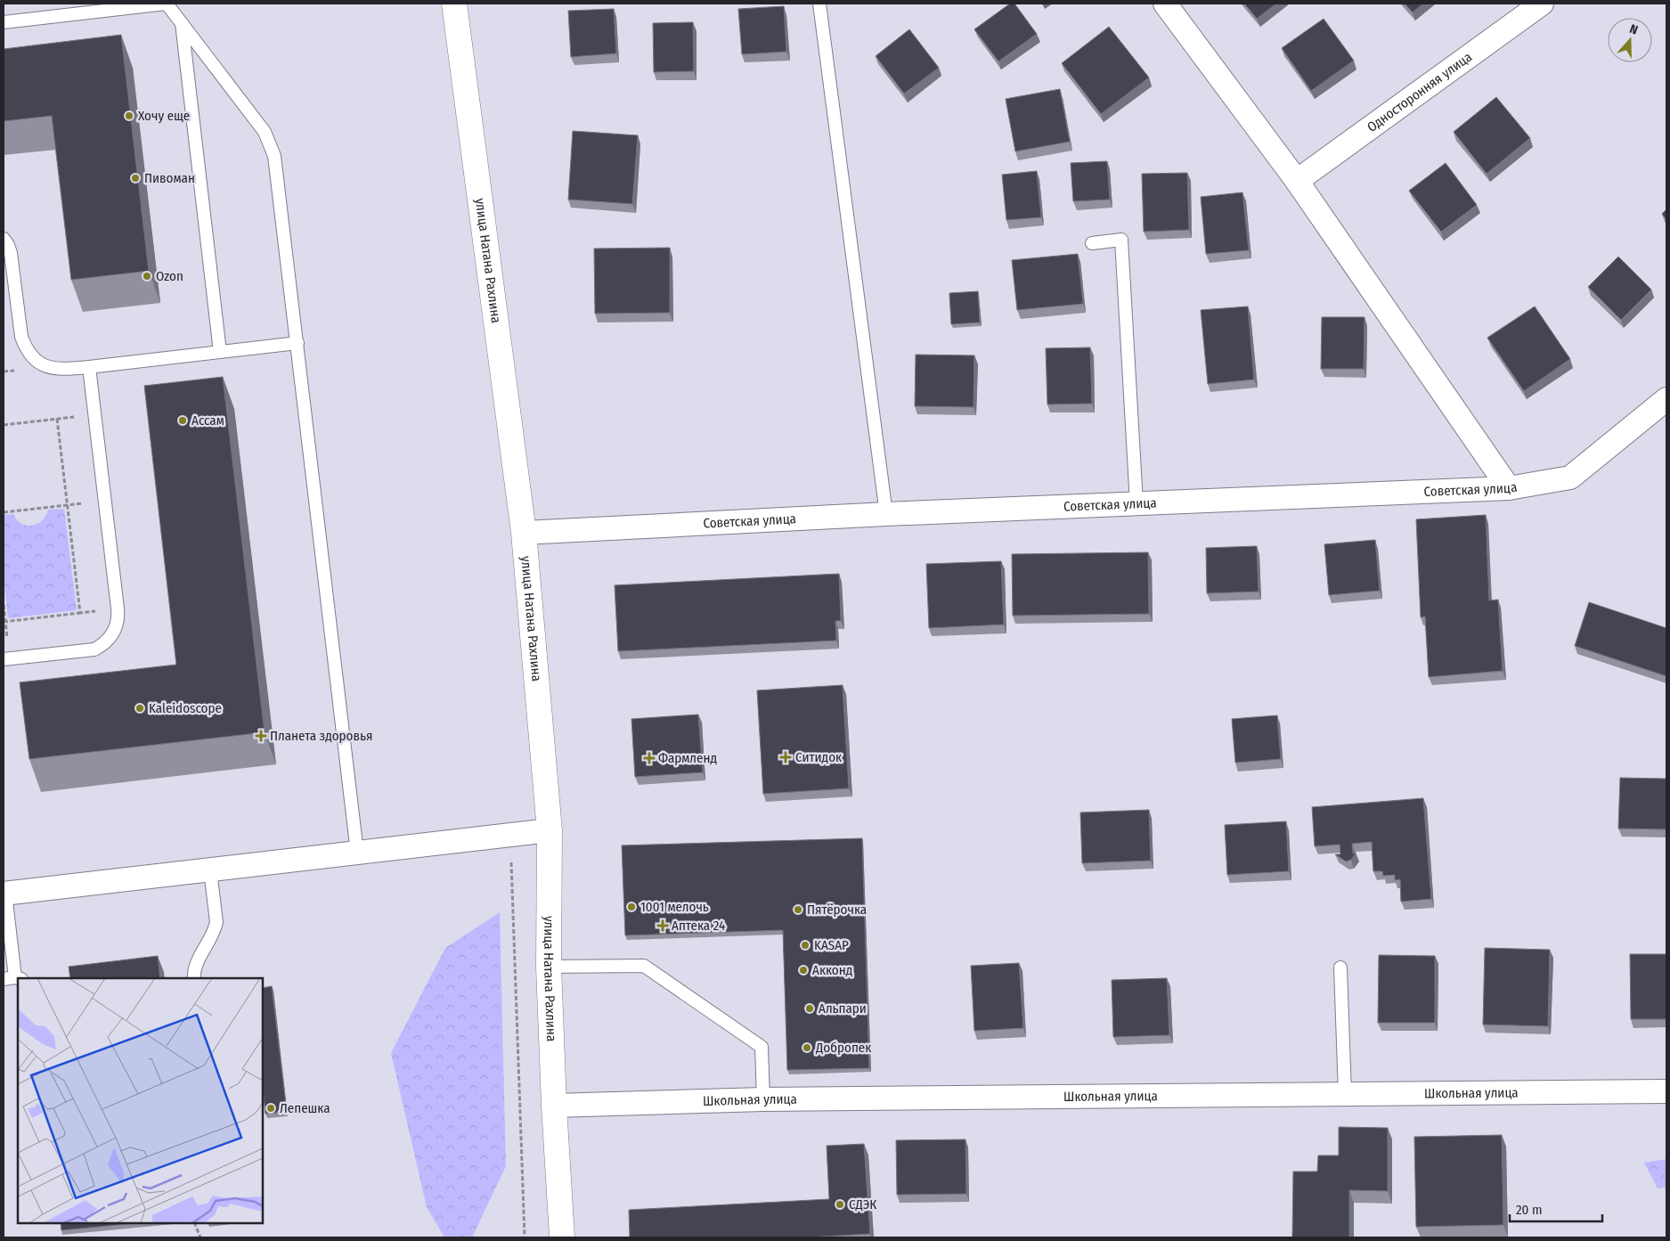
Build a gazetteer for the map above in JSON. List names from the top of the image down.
{
  "streets": {
    "street": [
      "Односторонняя улица",
      "улица Натана Рахлина",
      "Советская улица",
      "Школьная улица"
    ]
  },
  "crossings": [
    ["улица Натана Рахлина", "Советская улица"],
    ["улица Натана Рахлина", "Школьная улица"]
  ],
  "places": {
    "other": [
      "Хочу еще",
      "Пивоман",
      "Ozon",
      "Ассам",
      "Kaleidoscope",
      "1001 мелочь",
      "Пятёрочка",
      "KASAP",
      "Акконд",
      "Альпари",
      "Добропек",
      "Лепешка",
      "СДЭК"
    ],
    "health": [
      "Планета здоровья",
      "Ситидок",
      "Фармленд",
      "Аптека 24"
    ]
  },
  "scale_bar": "20 m",
  "north": "top"
}
